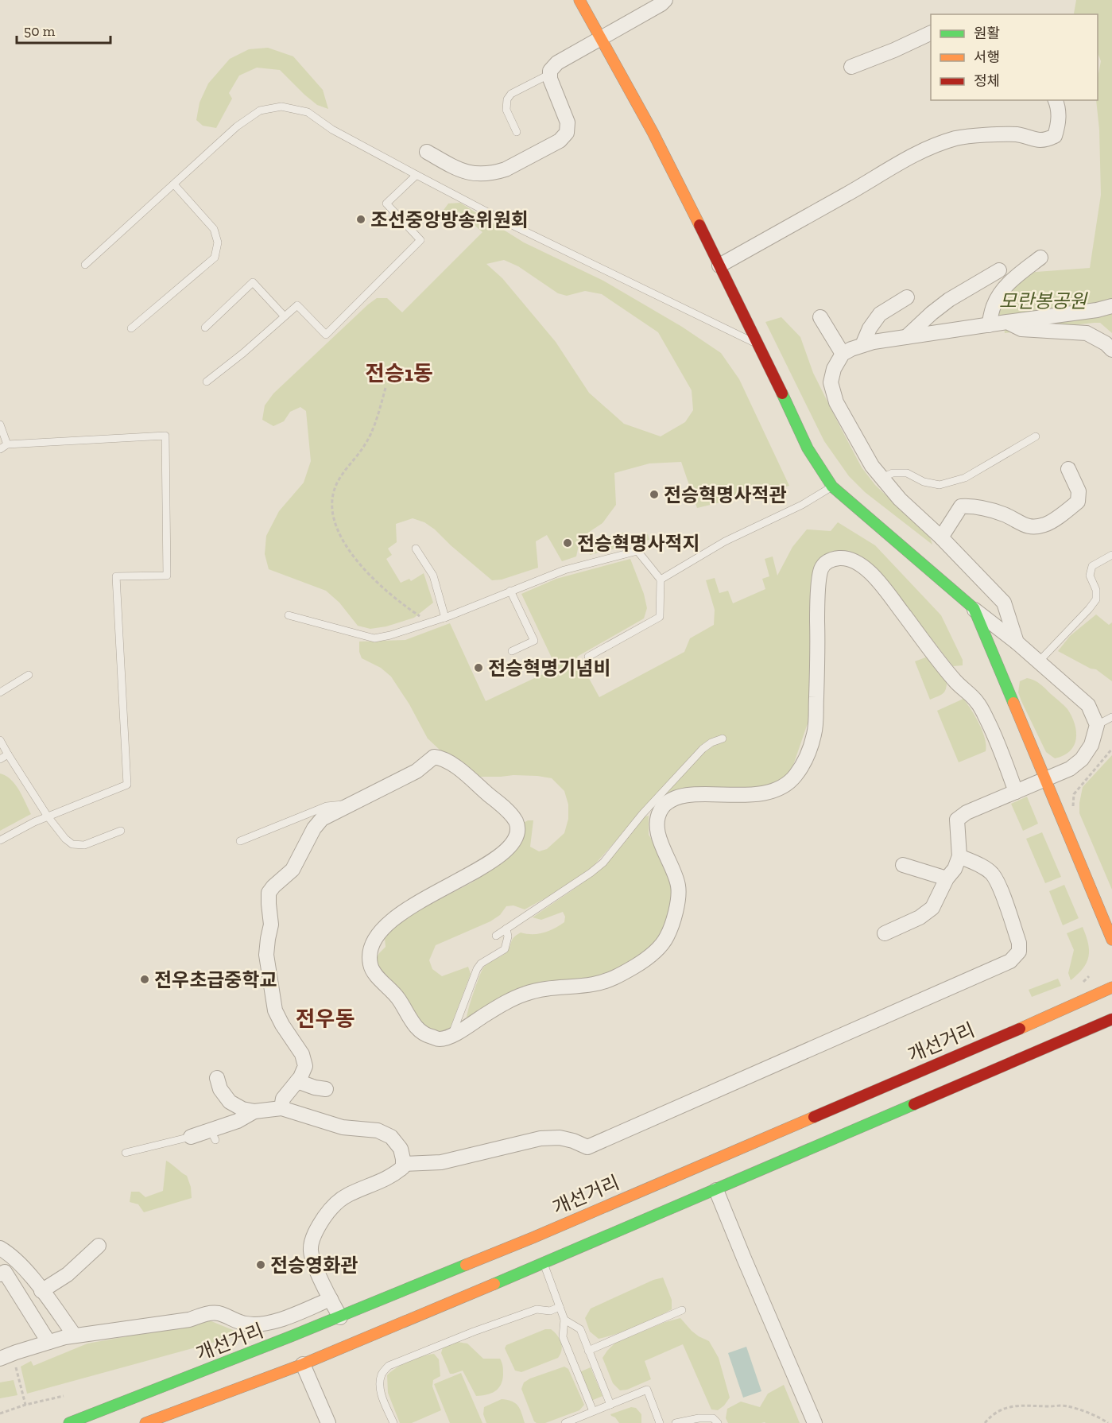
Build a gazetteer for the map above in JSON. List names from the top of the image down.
{
  "streets": {
    "main road": ["개선거리"]
  },
  "districts": ["전승1동", "전우동"],
  "parks": ["모란봉공원"],
  "places": [
    "조선중앙방송위원회",
    "전승혁명사적관",
    "전승혁명사적지",
    "전승혁명기념비",
    "전우초급중학교",
    "전승영화관"
  ],
  "legend": ["원활", "서행", "정체"],
  "scale_bar": "50 m"
}
